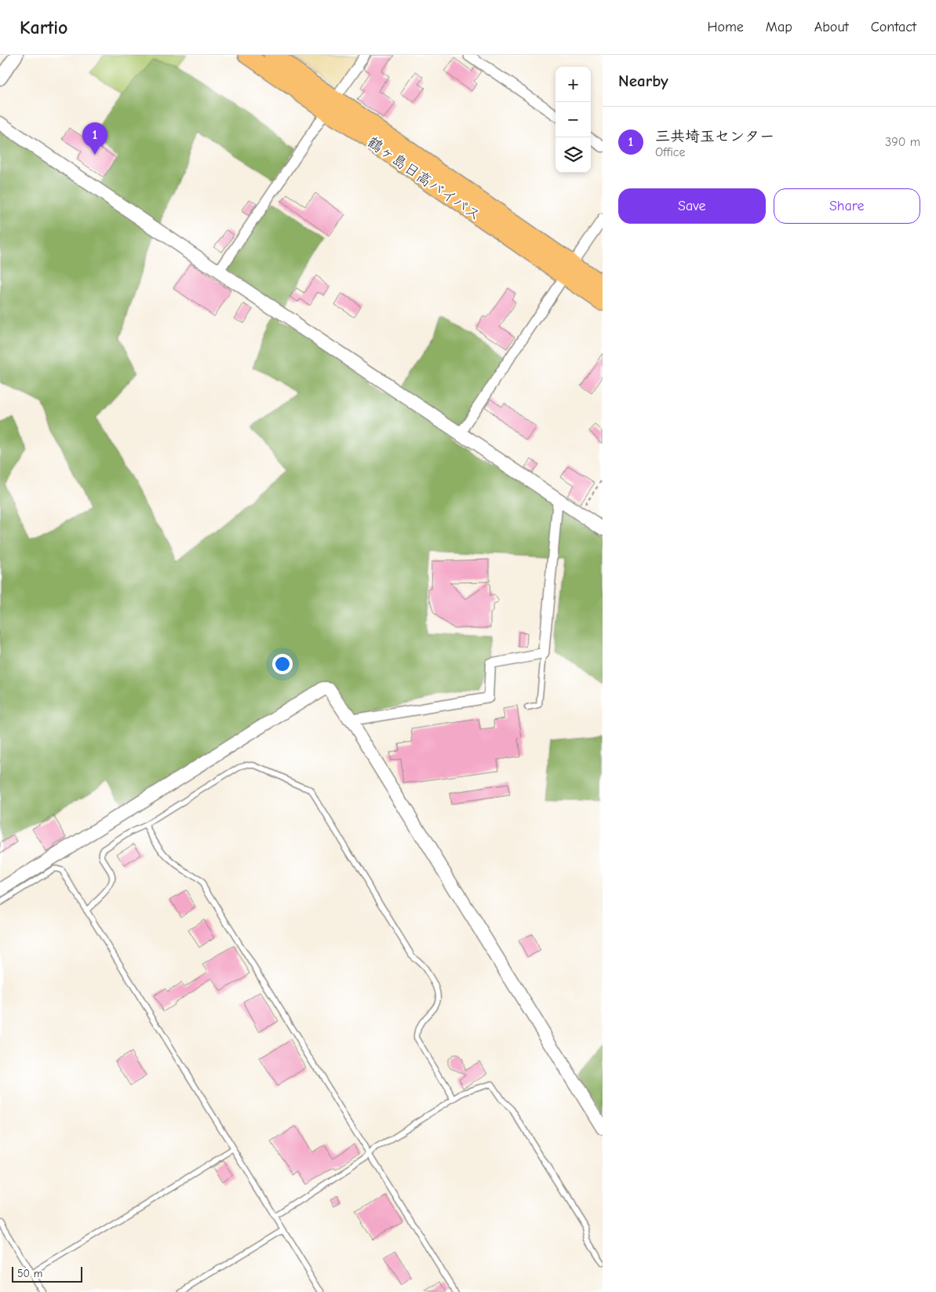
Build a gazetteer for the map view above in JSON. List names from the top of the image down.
{
  "streets": {
    "highway": ["鶴ヶ島日高バイパス"]
  },
  "scale_bar": "50 m",
  "page": {
    "header": "Kartio",
    "nav": [
      "Home",
      "Map",
      "About",
      "Contact"
    ],
    "heading": "Nearby",
    "map_buttons": ["+", "−"],
    "list": [
      {
        "mark": "1",
        "name": "三共埼玉センター",
        "note": "Office",
        "value": "390 m"
      }
    ],
    "pins": "1",
    "buttons": ["Save", "Share"],
    "scale": "50 m"
  }
}
